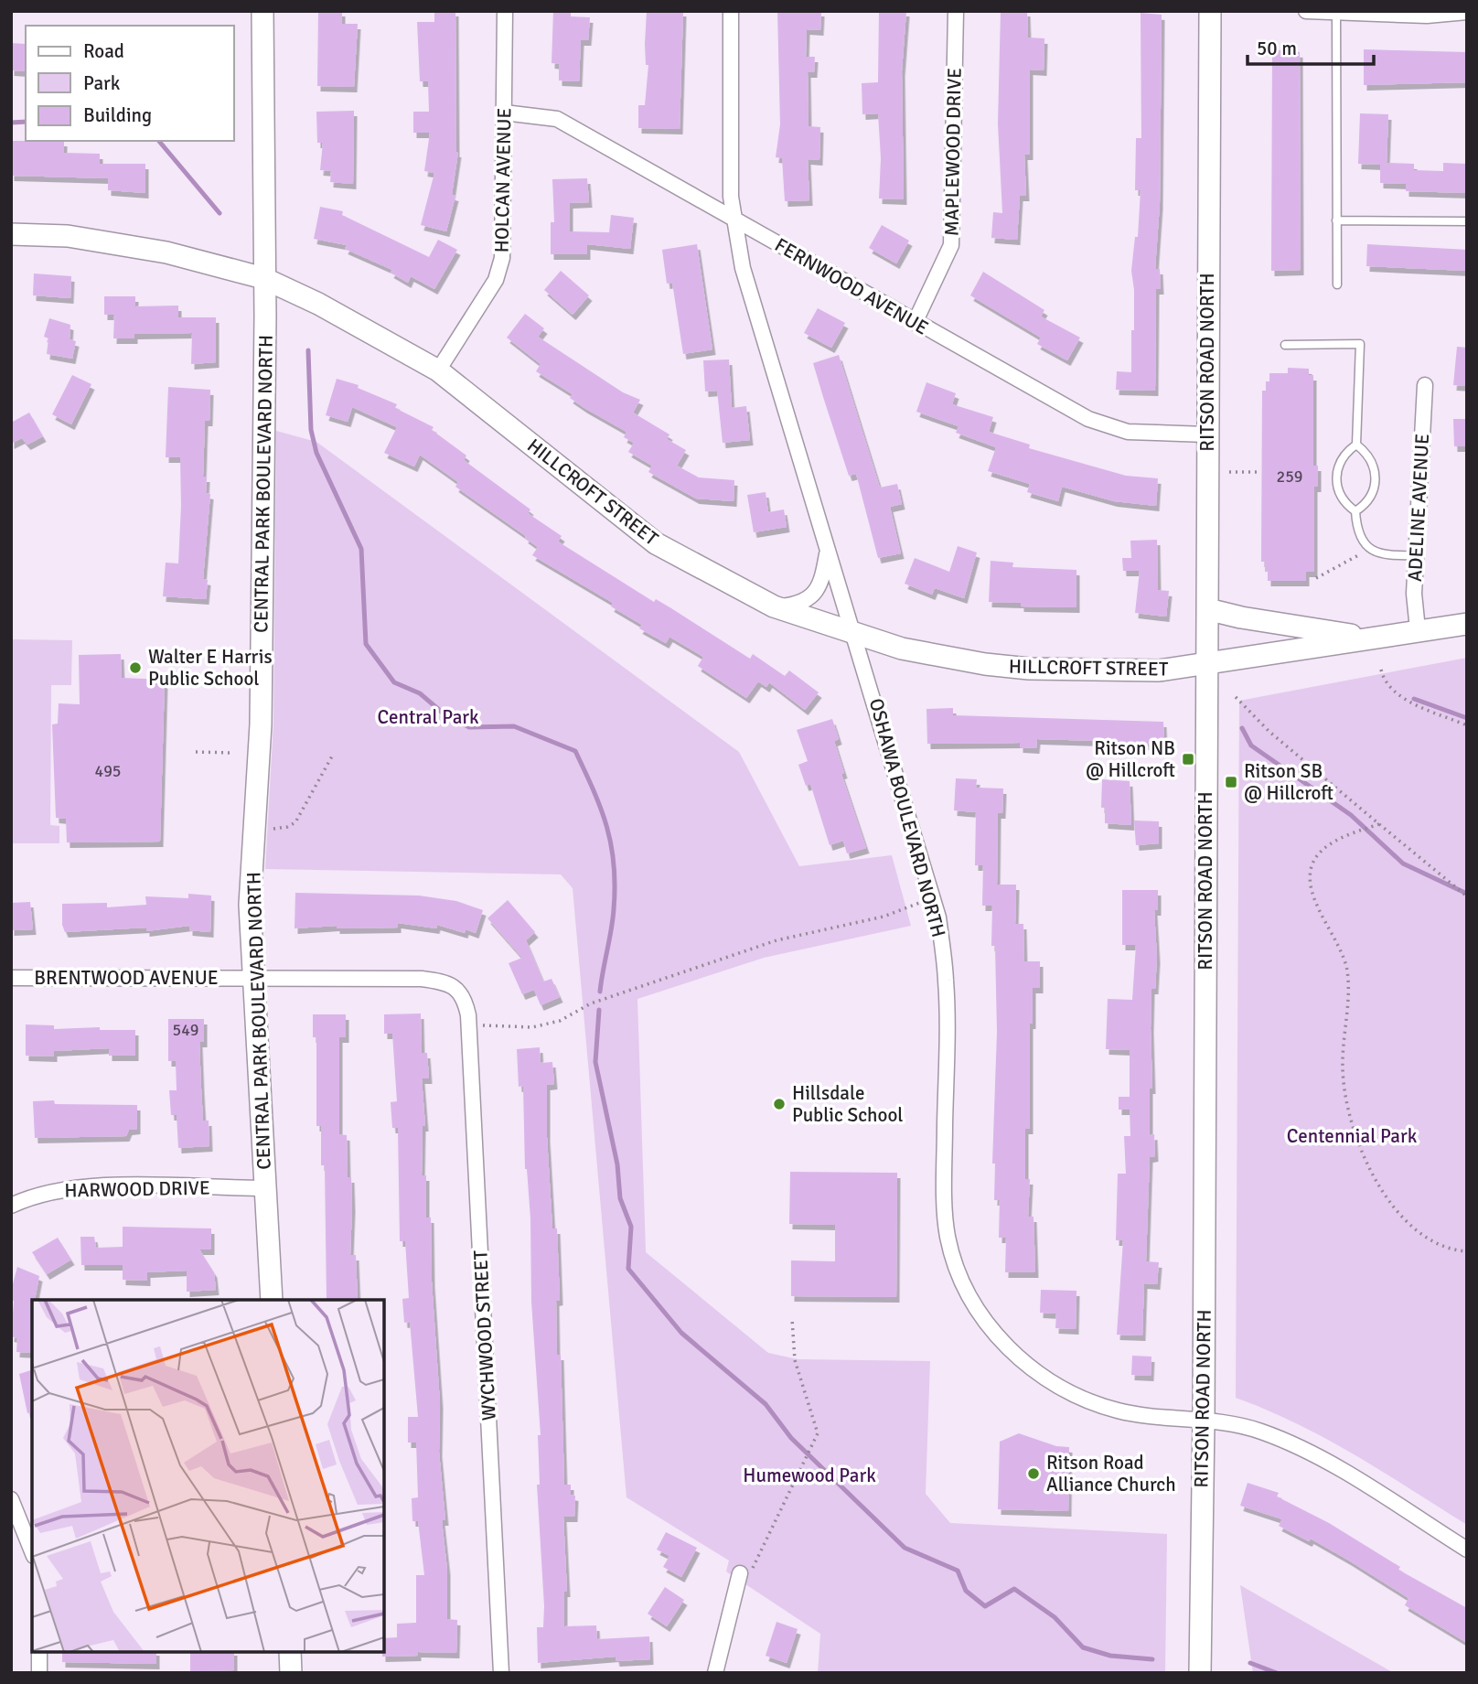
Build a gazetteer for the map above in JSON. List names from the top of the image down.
{
  "streets": {
    "street": [
      "MAPLEWOOD DRIVE",
      "HOLCAN AVENUE",
      "FERNWOOD AVENUE",
      "RITSON ROAD NORTH",
      "CENTRAL PARK BOULEVARD NORTH",
      "HILLCROFT STREET",
      "ADELINE AVENUE",
      "OSHAWA BOULEVARD NORTH",
      "BRENTWOOD AVENUE",
      "HARWOOD DRIVE",
      "WYCHWOOD STREET"
    ]
  },
  "crossings": [
    ["MAPLEWOOD DRIVE", "FERNWOOD AVENUE"],
    ["HOLCAN AVENUE", "FERNWOOD AVENUE"],
    ["HOLCAN AVENUE", "HILLCROFT STREET"],
    ["FERNWOOD AVENUE", "RITSON ROAD NORTH"],
    ["FERNWOOD AVENUE", "OSHAWA BOULEVARD NORTH"],
    ["RITSON ROAD NORTH", "HILLCROFT STREET"],
    ["RITSON ROAD NORTH", "OSHAWA BOULEVARD NORTH"],
    ["CENTRAL PARK BOULEVARD NORTH", "HILLCROFT STREET"],
    ["CENTRAL PARK BOULEVARD NORTH", "BRENTWOOD AVENUE"],
    ["CENTRAL PARK BOULEVARD NORTH", "HARWOOD DRIVE"],
    ["HILLCROFT STREET", "ADELINE AVENUE"],
    ["HILLCROFT STREET", "OSHAWA BOULEVARD NORTH"],
    ["BRENTWOOD AVENUE", "WYCHWOOD STREET"]
  ],
  "parks": ["Central Park", "Centennial Park", "Humewood Park"],
  "places": {
    "other": ["Walter E Harris Public School", "Hillsdale Public School", "Ritson Road Alliance Church"],
    "transit": ["Ritson NB @ Hillcroft", "Ritson SB @ Hillcroft"]
  },
  "house_numbers": ["259", "495", "549"],
  "legend": ["Road", "Park", "Building"],
  "scale_bar": "50 m"
}
